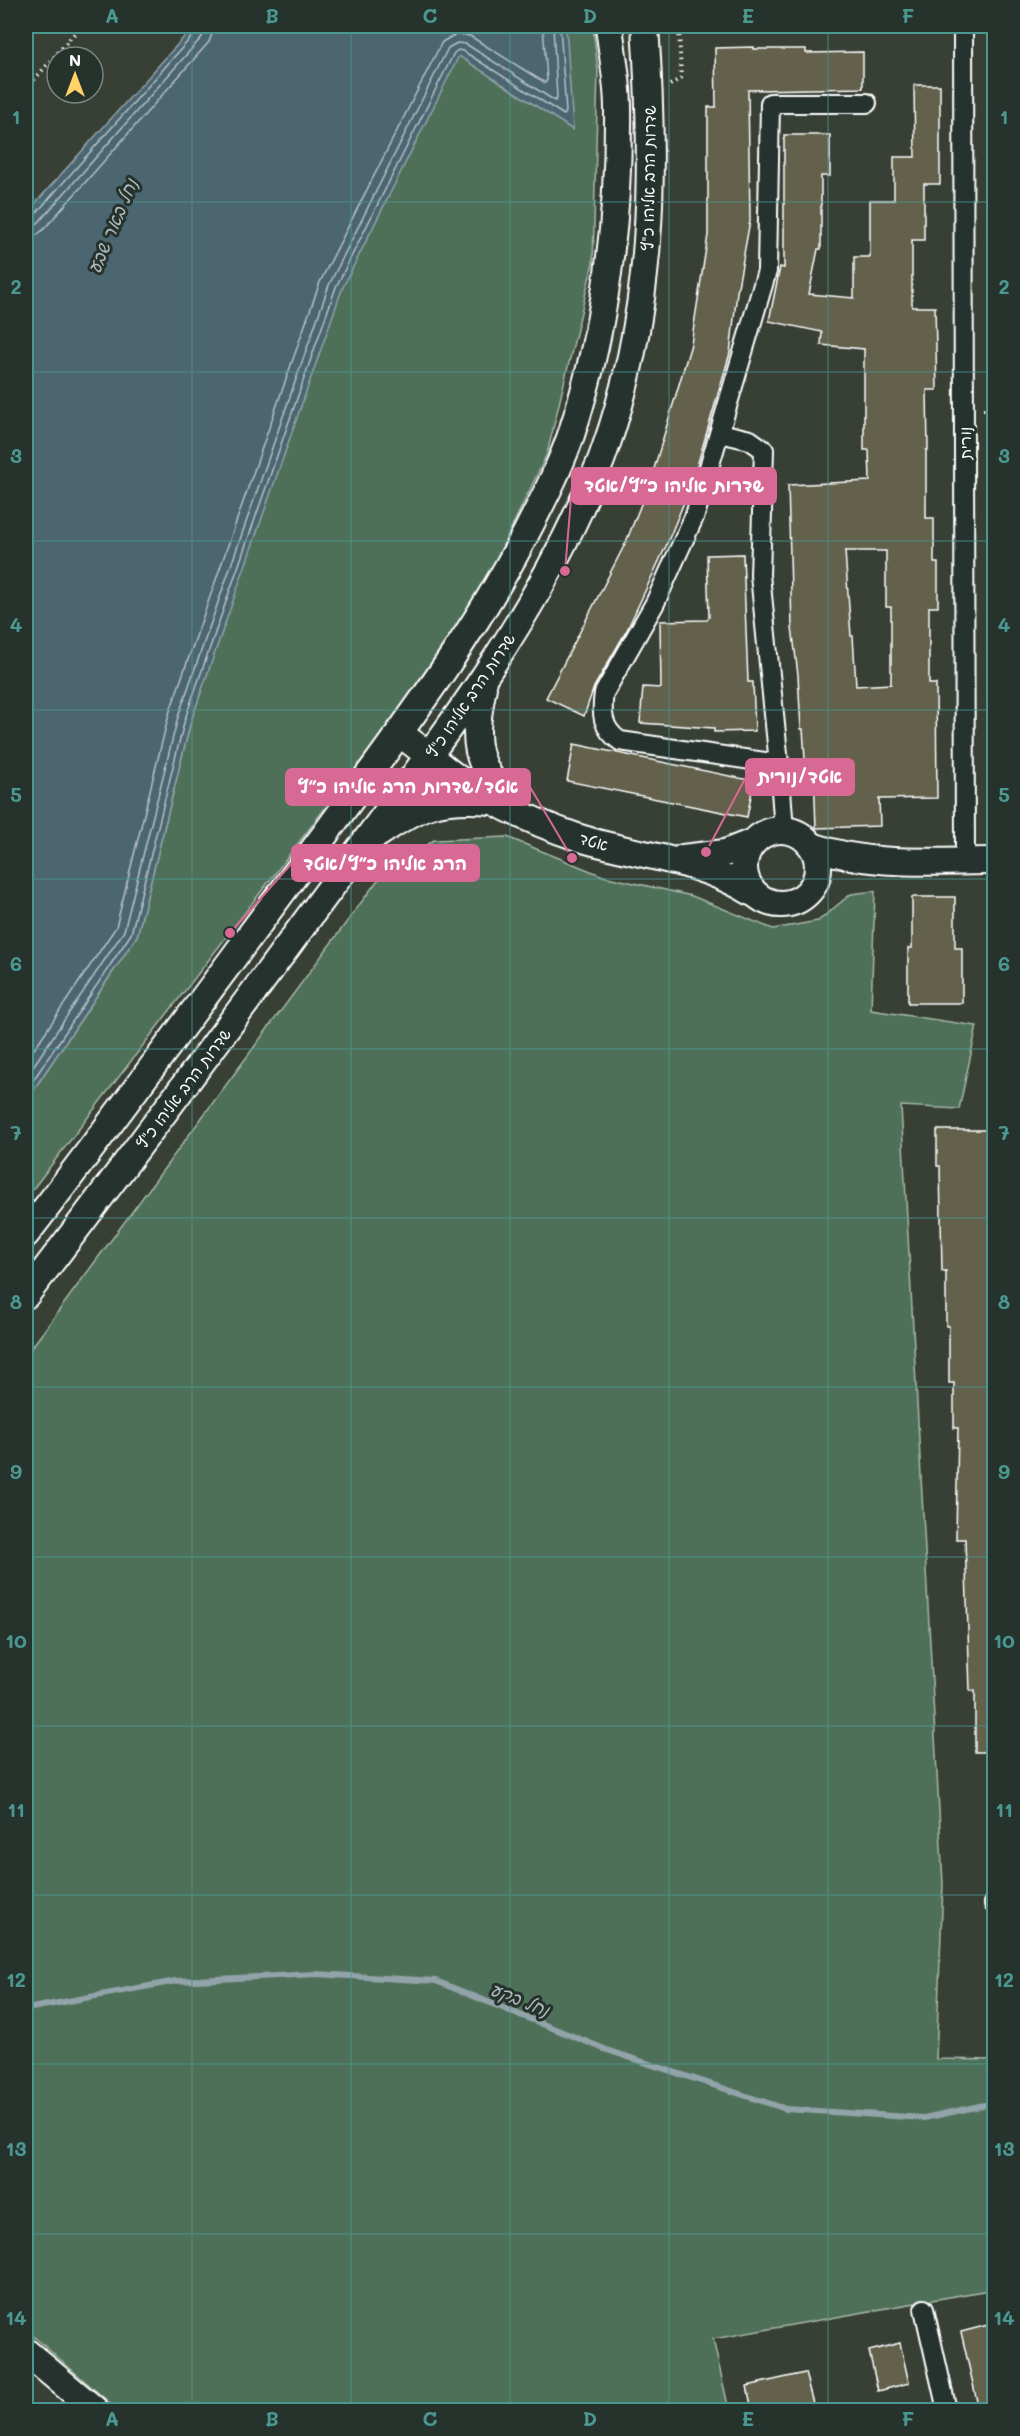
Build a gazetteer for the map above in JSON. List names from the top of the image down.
{
  "streets": {
    "street": ["שדרות הרב אליהו כ\"ץ", "נורית", "אטד"]
  },
  "crossings": [
    ["שדרות הרב אליהו כ\"ץ", "אטד"]
  ],
  "water": ["נחל באר שבע", "נחל בקע"],
  "places": [
    "שדרות אליהו כ״ץ/אטד",
    "אטד/נורית",
    "אטד/שדרות הרב אליהו כ״ץ",
    "הרב אליהו כ״ץ/אטד"
  ],
  "north": "top",
  "grid": {
    "columns": [
      "A",
      "B",
      "C",
      "D",
      "E",
      "F"
    ],
    "rows": [
      "1",
      "2",
      "3",
      "4",
      "5",
      "6",
      "7",
      "8",
      "9",
      "10",
      "11",
      "12",
      "13",
      "14"
    ]
  }
}
